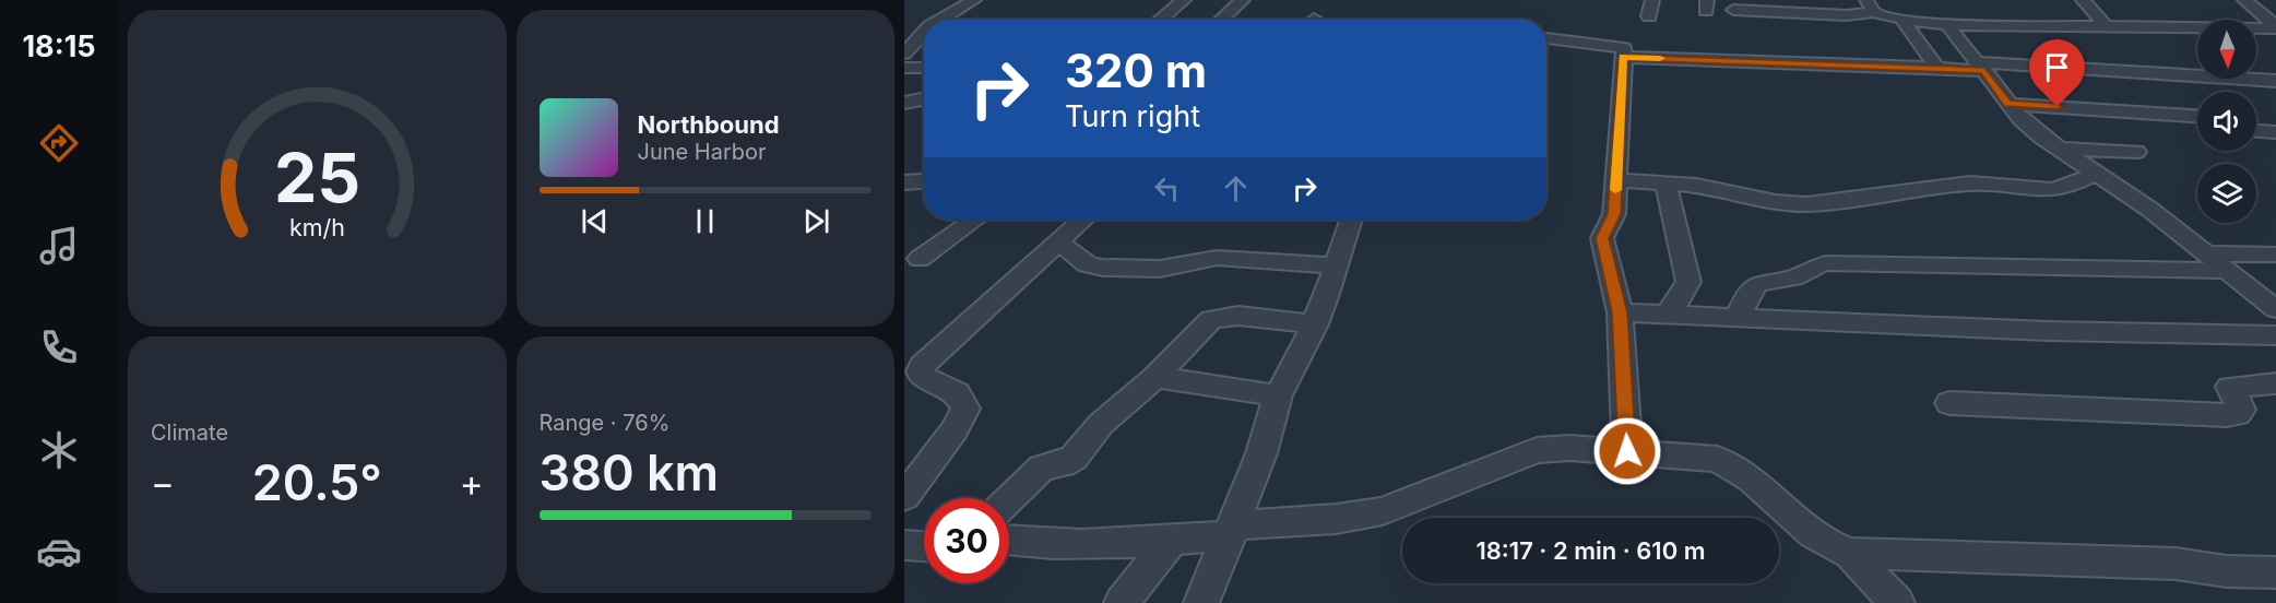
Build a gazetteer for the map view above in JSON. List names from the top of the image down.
{
  "north": "bottom",
  "page": {
    "tabs": "18:15",
    "turn": ["320 m", "Turn right"],
    "song": ["Northbound", "June Harbor"],
    "tile": [
      "Climate",
      ["Range · 76%", "380 km"]
    ],
    "heat": ["−", "20.5°", "+"],
    "limit": "30",
    "trip": "18:17 · 2 min · 610 m",
    "gauge": ["25", "km/h"]
  }
}
